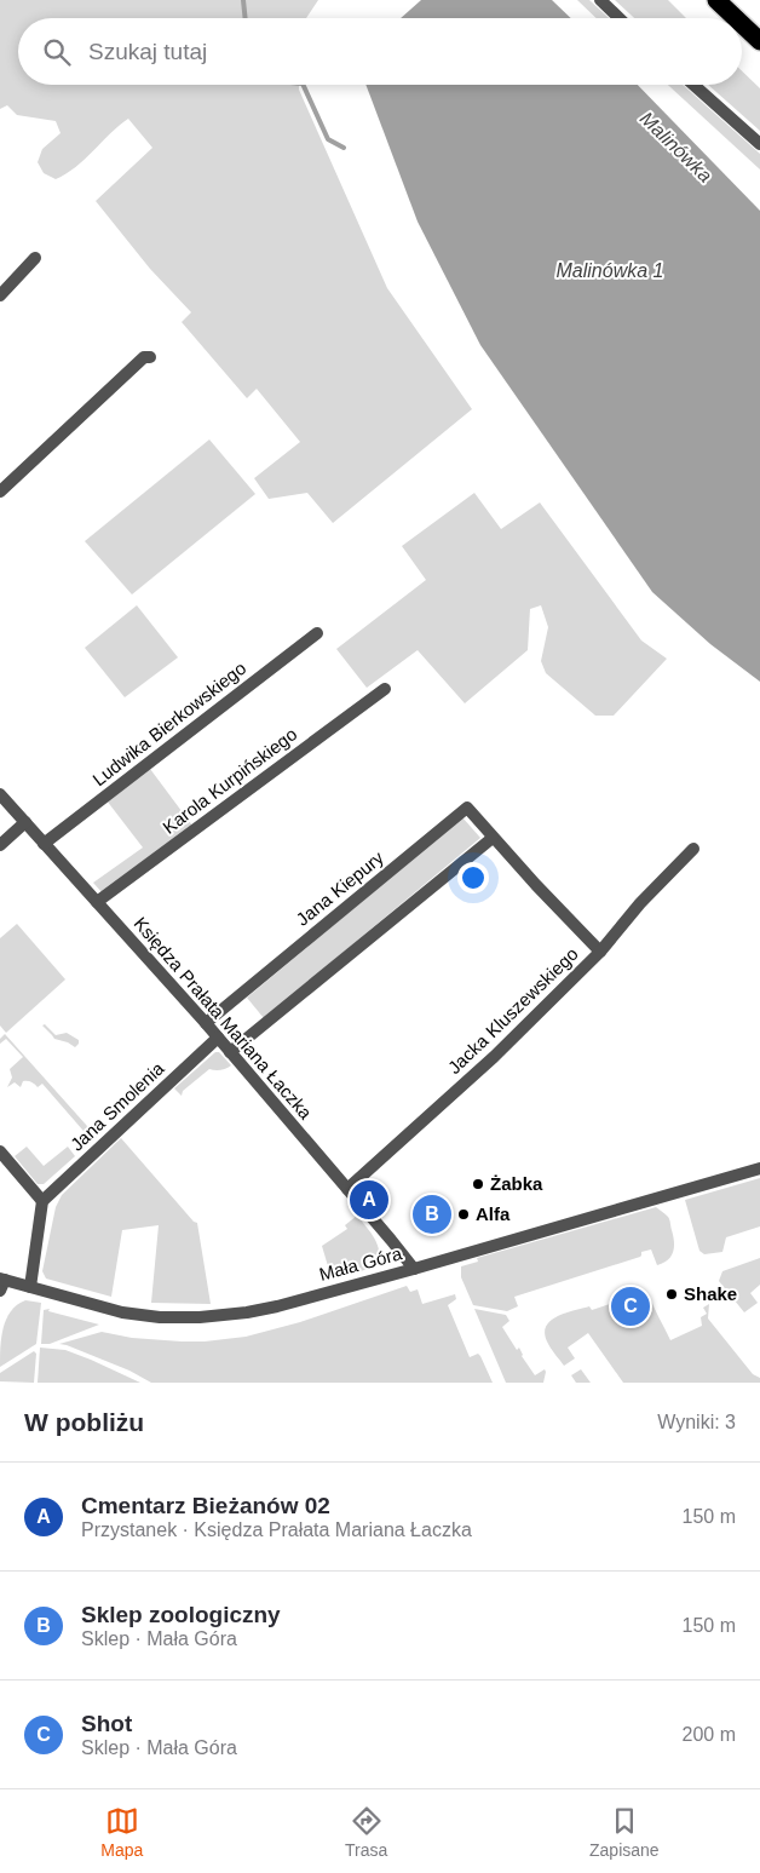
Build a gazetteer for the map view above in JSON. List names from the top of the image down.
{
  "streets": {
    "street": [
      "Ludwika Bierkowskiego",
      "Karola Kurpińskiego",
      "Jana Kiepury",
      "Jacka Kluszewskiego",
      "Księdza Prałata Mariana Łaczka",
      "Jana Smolenia",
      "Mała Góra"
    ]
  },
  "crossings": [
    ["Ludwika Bierkowskiego", "Księdza Prałata Mariana Łaczka"],
    ["Karola Kurpińskiego", "Księdza Prałata Mariana Łaczka"],
    ["Jana Kiepury", "Jacka Kluszewskiego"],
    ["Jana Kiepury", "Księdza Prałata Mariana Łaczka"],
    ["Jacka Kluszewskiego", "Księdza Prałata Mariana Łaczka"],
    ["Księdza Prałata Mariana Łaczka", "Jana Smolenia"],
    ["Księdza Prałata Mariana Łaczka", "Mała Góra"]
  ],
  "water": ["Malinówka", "Malinówka 1"],
  "places": ["Żabka", "Alfa", "Shake"],
  "page": {
    "search": "Szukaj tutaj",
    "pins": ["A", "B", "C"],
    "heading": ["W pobliżu", "Wyniki: 3"],
    "list": [
      {
        "mark": "A",
        "name": "Cmentarz Bieżanów 02",
        "note": "Przystanek · Księdza Prałata Mariana Łaczka",
        "value": "150 m"
      },
      {
        "mark": "B",
        "name": "Sklep zoologiczny",
        "note": "Sklep · Mała Góra",
        "value": "150 m"
      },
      {
        "mark": "C",
        "name": "Shot",
        "note": "Sklep · Mała Góra",
        "value": "200 m"
      }
    ],
    "nav": ["Mapa", "Trasa", "Zapisane"]
  }
}
